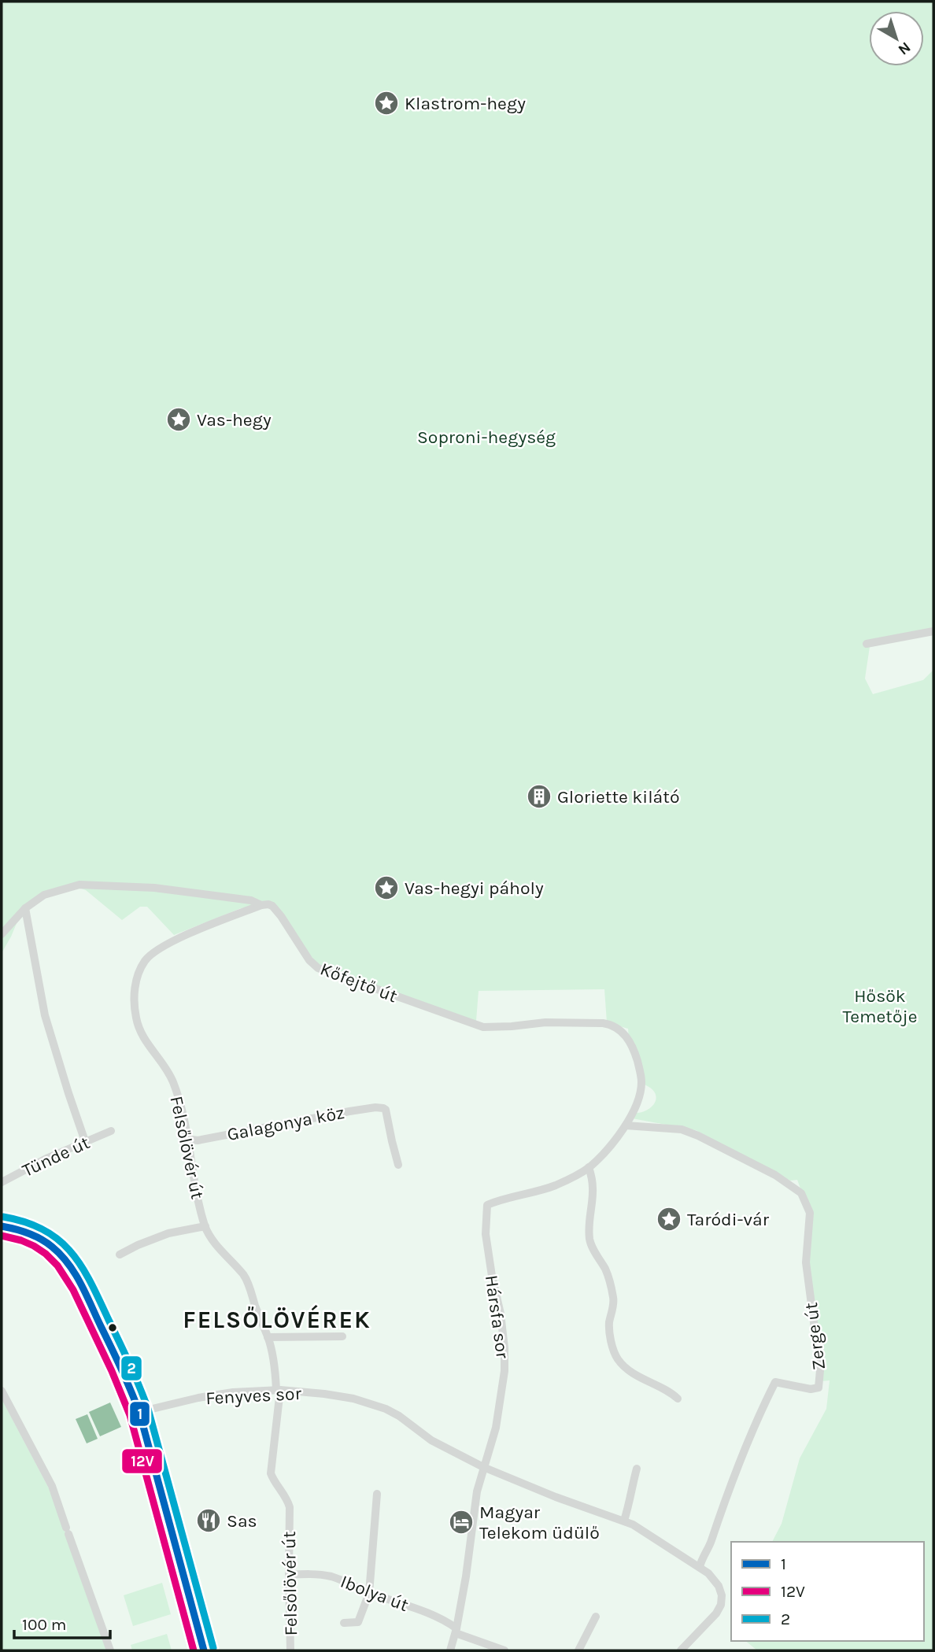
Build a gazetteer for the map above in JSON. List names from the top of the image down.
{
  "streets": {
    "street": [
      "Kőfejtő út",
      "Galagonya köz",
      "Felsőlövér út",
      "Tünde út",
      "Hársfa sor",
      "Zerge út",
      "Fenyves sor",
      "Ibolya út"
    ]
  },
  "crossings": [
    ["Kőfejtő út", "Felsőlövér út"],
    ["Kőfejtő út", "Hársfa sor"],
    ["Galagonya köz", "Felsőlövér út"],
    ["Felsőlövér út", "Fenyves sor"],
    ["Felsőlövér út", "Ibolya út"],
    ["Hársfa sor", "Zerge út"],
    ["Hársfa sor", "Fenyves sor"],
    ["Hársfa sor", "Ibolya út"],
    ["Zerge út", "Fenyves sor"]
  ],
  "districts": ["FELSŐLÖVÉREK"],
  "parks": ["Soproni-hegység", "Hősök Temetője"],
  "places": {
    "place": [
      "Klastrom-hegy",
      "Vas-hegy",
      "Vas-hegyi páholy",
      "Taródi-vár"
    ],
    "building": ["Gloriette kilátó"],
    "restaurant": ["Sas"],
    "hotel": ["Magyar Telekom üdülő"]
  },
  "lines": ["transit line 2", "transit line 1", "transit line 12V"],
  "legend": ["1", "12V", "2"],
  "scale_bar": "100 m",
  "north": "bottom right"
}
